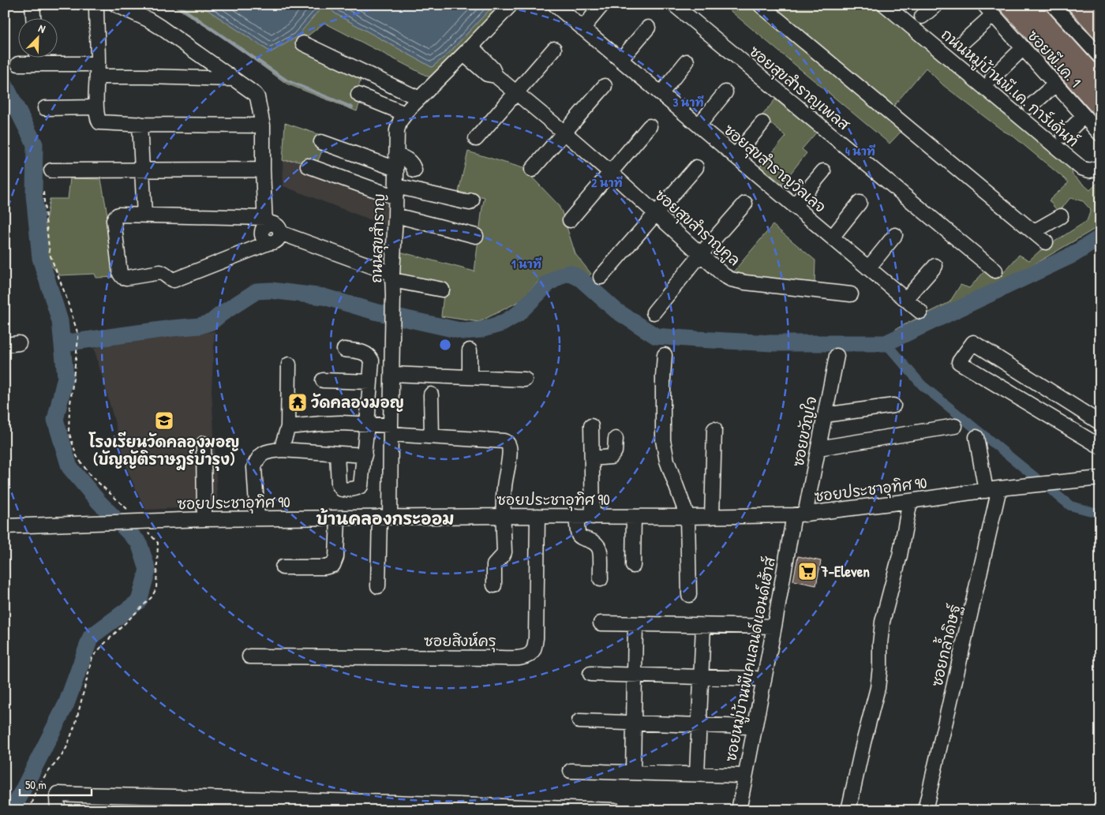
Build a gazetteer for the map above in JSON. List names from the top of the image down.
{
  "streets": {
    "street": [
      "ซอยพี.เค. 1",
      "ซอยสุขสำราญเพลส",
      "ถนนหมู่บ้านพี.เค. การ์เด้นท์",
      "ซอยสุขสำราญวิลเลจ",
      "ซอยสุขสำราญคูล",
      "ถนนสุขสำราญ",
      "ซอยขวัญใจ",
      "ซอยประชาอุทิศ 90",
      "ซอยสิงห์ครุ",
      "ซอยกล้ำดิษฐ์",
      "ซอยหมู่บ้านพีเคแลนด์แอนด์เฮ้าส์"
    ]
  },
  "crossings": [
    ["ซอยสุขสำราญคูล", "ถนนสุขสำราญ"],
    ["ถนนสุขสำราญ", "ซอยประชาอุทิศ 90"],
    ["ซอยขวัญใจ", "ซอยประชาอุทิศ 90"],
    ["ซอยขวัญใจ", "ซอยหมู่บ้านพีเคแลนด์แอนด์เฮ้าส์"],
    ["ซอยประชาอุทิศ 90", "ซอยสิงห์ครุ"],
    ["ซอยประชาอุทิศ 90", "ซอยกล้ำดิษฐ์"],
    ["ซอยประชาอุทิศ 90", "ซอยหมู่บ้านพีเคแลนด์แอนด์เฮ้าส์"]
  ],
  "districts": ["บ้านคลองกระออม"],
  "places": {
    "temple": ["วัดคลองมอญ"],
    "school or university": ["โรงเรียนวัดคลองมอญ (บัญญัติราษฎร์บำรุง)"],
    "supermarket": ["7-Eleven"]
  },
  "scale_bar": "50 m",
  "north": "top right",
  "rings": [
    "3 นาที",
    "4 นาที",
    "2 นาที",
    "1 นาที"
  ]
}
